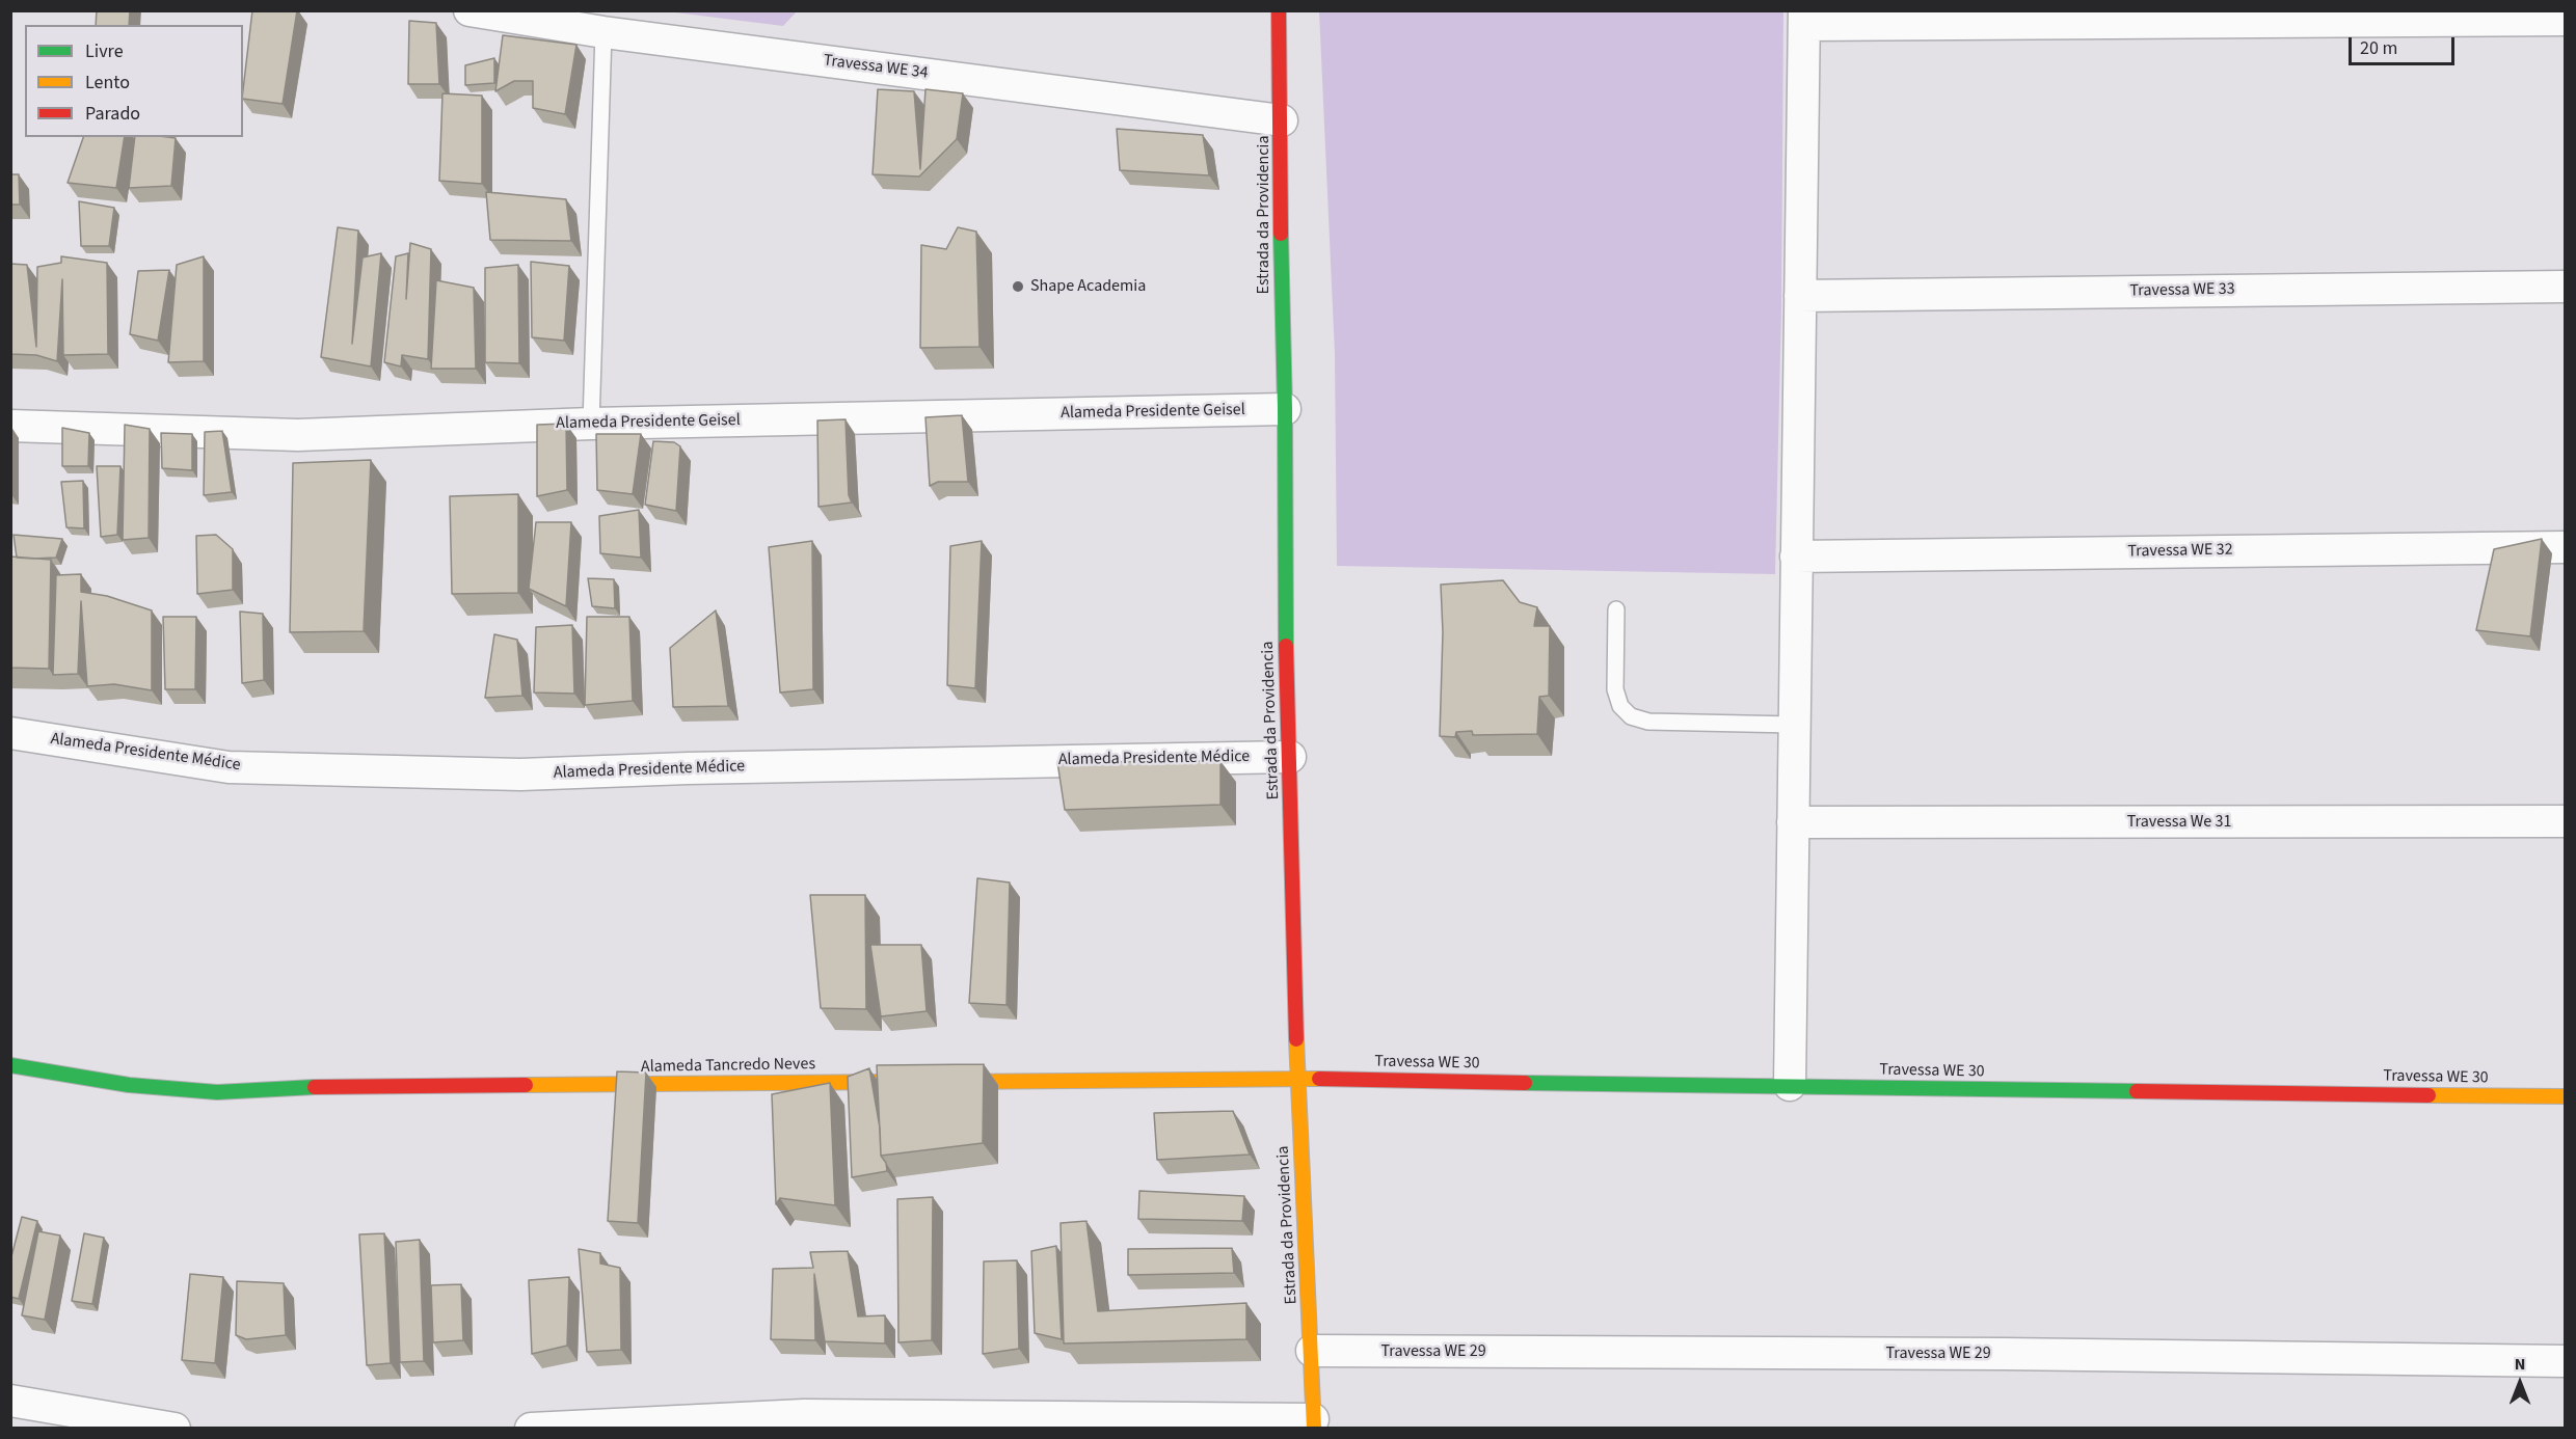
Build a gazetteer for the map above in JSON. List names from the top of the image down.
{
  "streets": {
    "street": [
      "Travessa WE 34",
      "Estrada da Providencia",
      "Travessa WE 33",
      "Alameda Presidente Geisel",
      "Travessa WE 32",
      "Alameda Presidente Médice",
      "Travessa We 31",
      "Travessa WE 30",
      "Alameda Tancredo Neves",
      "Travessa WE 29"
    ]
  },
  "crossings": [
    ["Travessa WE 34", "Estrada da Providencia"],
    ["Estrada da Providencia", "Alameda Presidente Geisel"],
    ["Estrada da Providencia", "Alameda Presidente Médice"],
    ["Estrada da Providencia", "Travessa WE 30"],
    ["Estrada da Providencia", "Travessa WE 29"]
  ],
  "places": ["Shape Academia"],
  "legend": ["Livre", "Lento", "Parado"],
  "scale_bar": "20 m",
  "north": "top"
}
